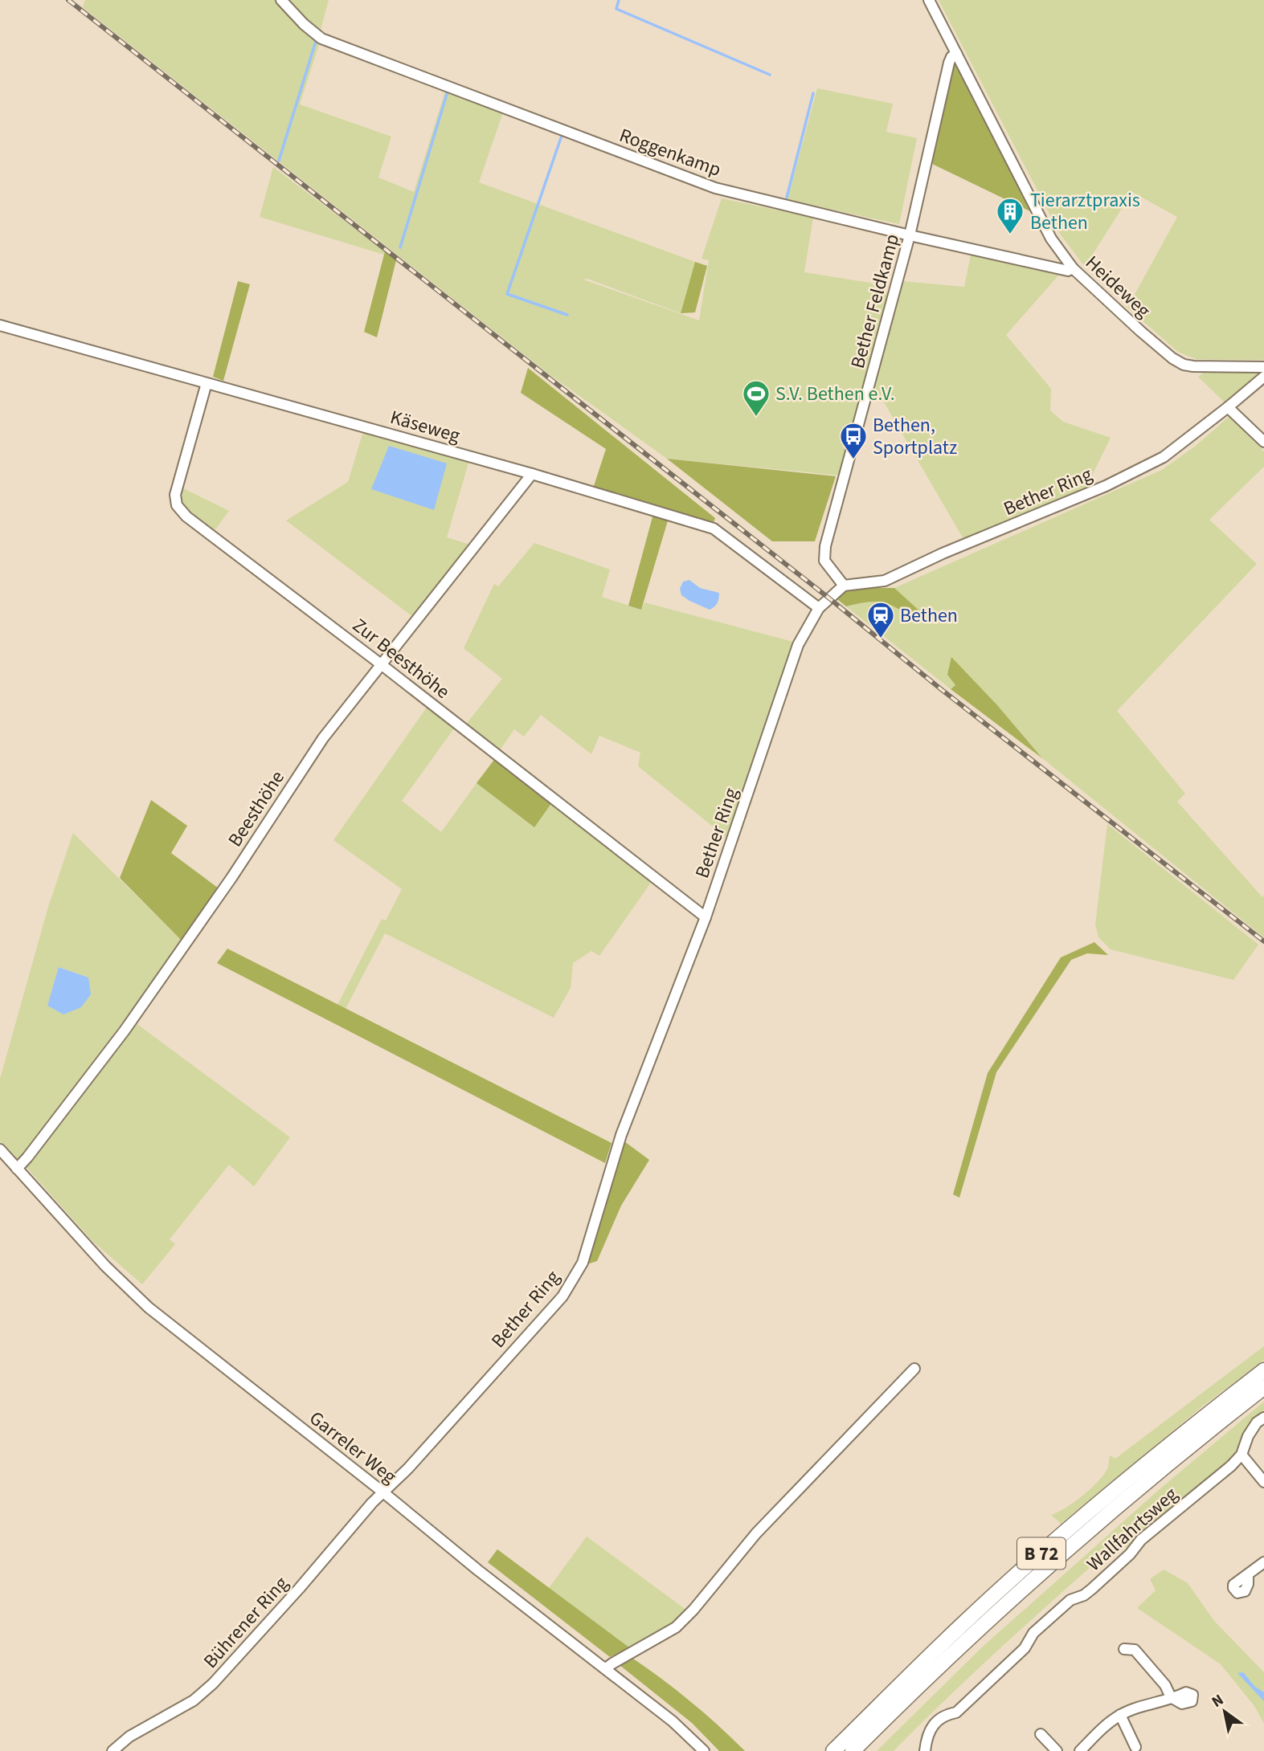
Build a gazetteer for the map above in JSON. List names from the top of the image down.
{
  "streets": {
    "highway": ["B 72"],
    "street": [
      "Roggenkamp",
      "Heideweg",
      "Bether Feldkamp",
      "Käseweg",
      "Bether Ring",
      "Zur Beesthöhe",
      "Beesthöhe",
      "Garreler Weg",
      "Wallfahrtsweg",
      "Bührener Ring"
    ]
  },
  "crossings": [
    ["Roggenkamp", "Heideweg"],
    ["Roggenkamp", "Bether Feldkamp"],
    ["Heideweg", "Bether Feldkamp"],
    ["Bether Feldkamp", "Bether Ring"],
    ["Käseweg", "Bether Ring"],
    ["Käseweg", "Zur Beesthöhe"],
    ["Käseweg", "Beesthöhe"],
    ["Bether Ring", "Zur Beesthöhe"],
    ["Bether Ring", "Garreler Weg"],
    ["Bether Ring", "Bührener Ring"],
    ["Zur Beesthöhe", "Beesthöhe"],
    ["Beesthöhe", "Garreler Weg"],
    ["Garreler Weg", "Bührener Ring"]
  ],
  "places": {
    "building": ["Tierarztpraxis Bethen"],
    "sports": ["S.V. Bethen e.V."],
    "bus stop": ["Bethen, Sportplatz"],
    "station": ["Bethen"]
  },
  "north": "top left"
}
